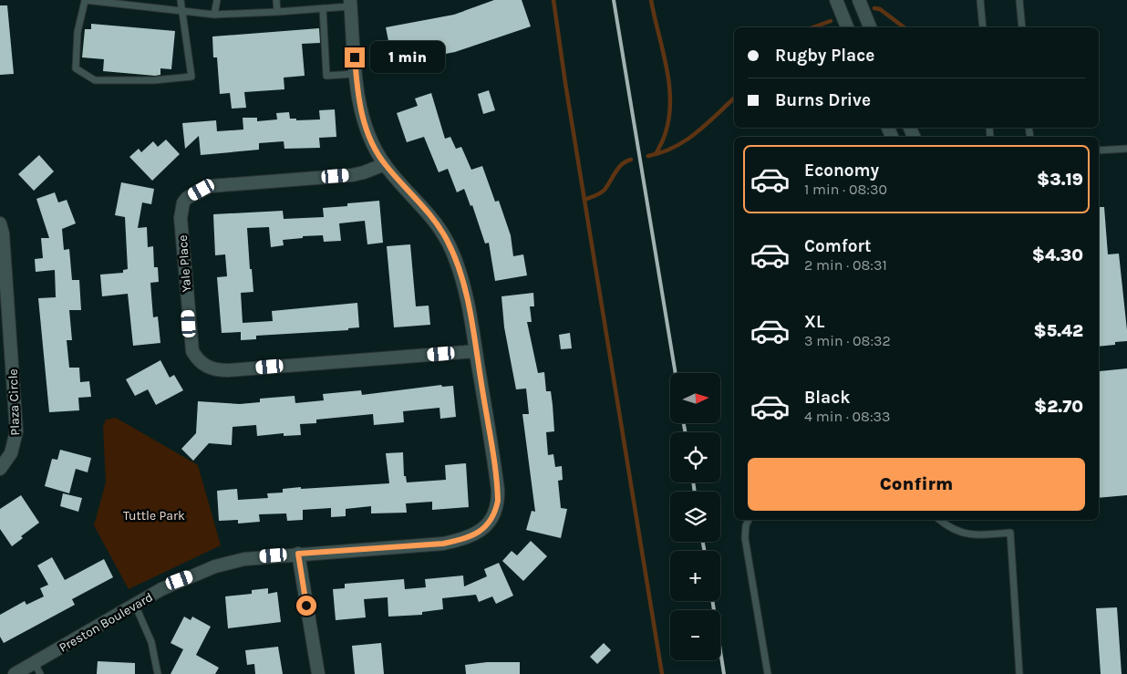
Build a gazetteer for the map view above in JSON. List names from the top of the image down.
{
  "streets": {
    "street": ["Yale Place", "Plaza Circle", "Preston Boulevard"]
  },
  "crossings": [
    ["Yale Place", "Preston Boulevard"]
  ],
  "parks": ["Tuttle Park"],
  "north": "right",
  "page": {
    "banner": ["Rugby Place", "Burns Drive"],
    "bubble": "1 min",
    "list": [
      {
        "name": "Economy",
        "note": "1 min · 08:30",
        "value": "$3.19"
      },
      {
        "name": "Comfort",
        "note": "2 min · 08:31",
        "value": "$4.30"
      },
      {
        "name": "XL",
        "note": "3 min · 08:32",
        "value": "$5.42"
      },
      {
        "name": "Black",
        "note": "4 min · 08:33",
        "value": "$2.70"
      }
    ],
    "map_buttons": ["+", "−"],
    "buttons": "Confirm"
  }
}
